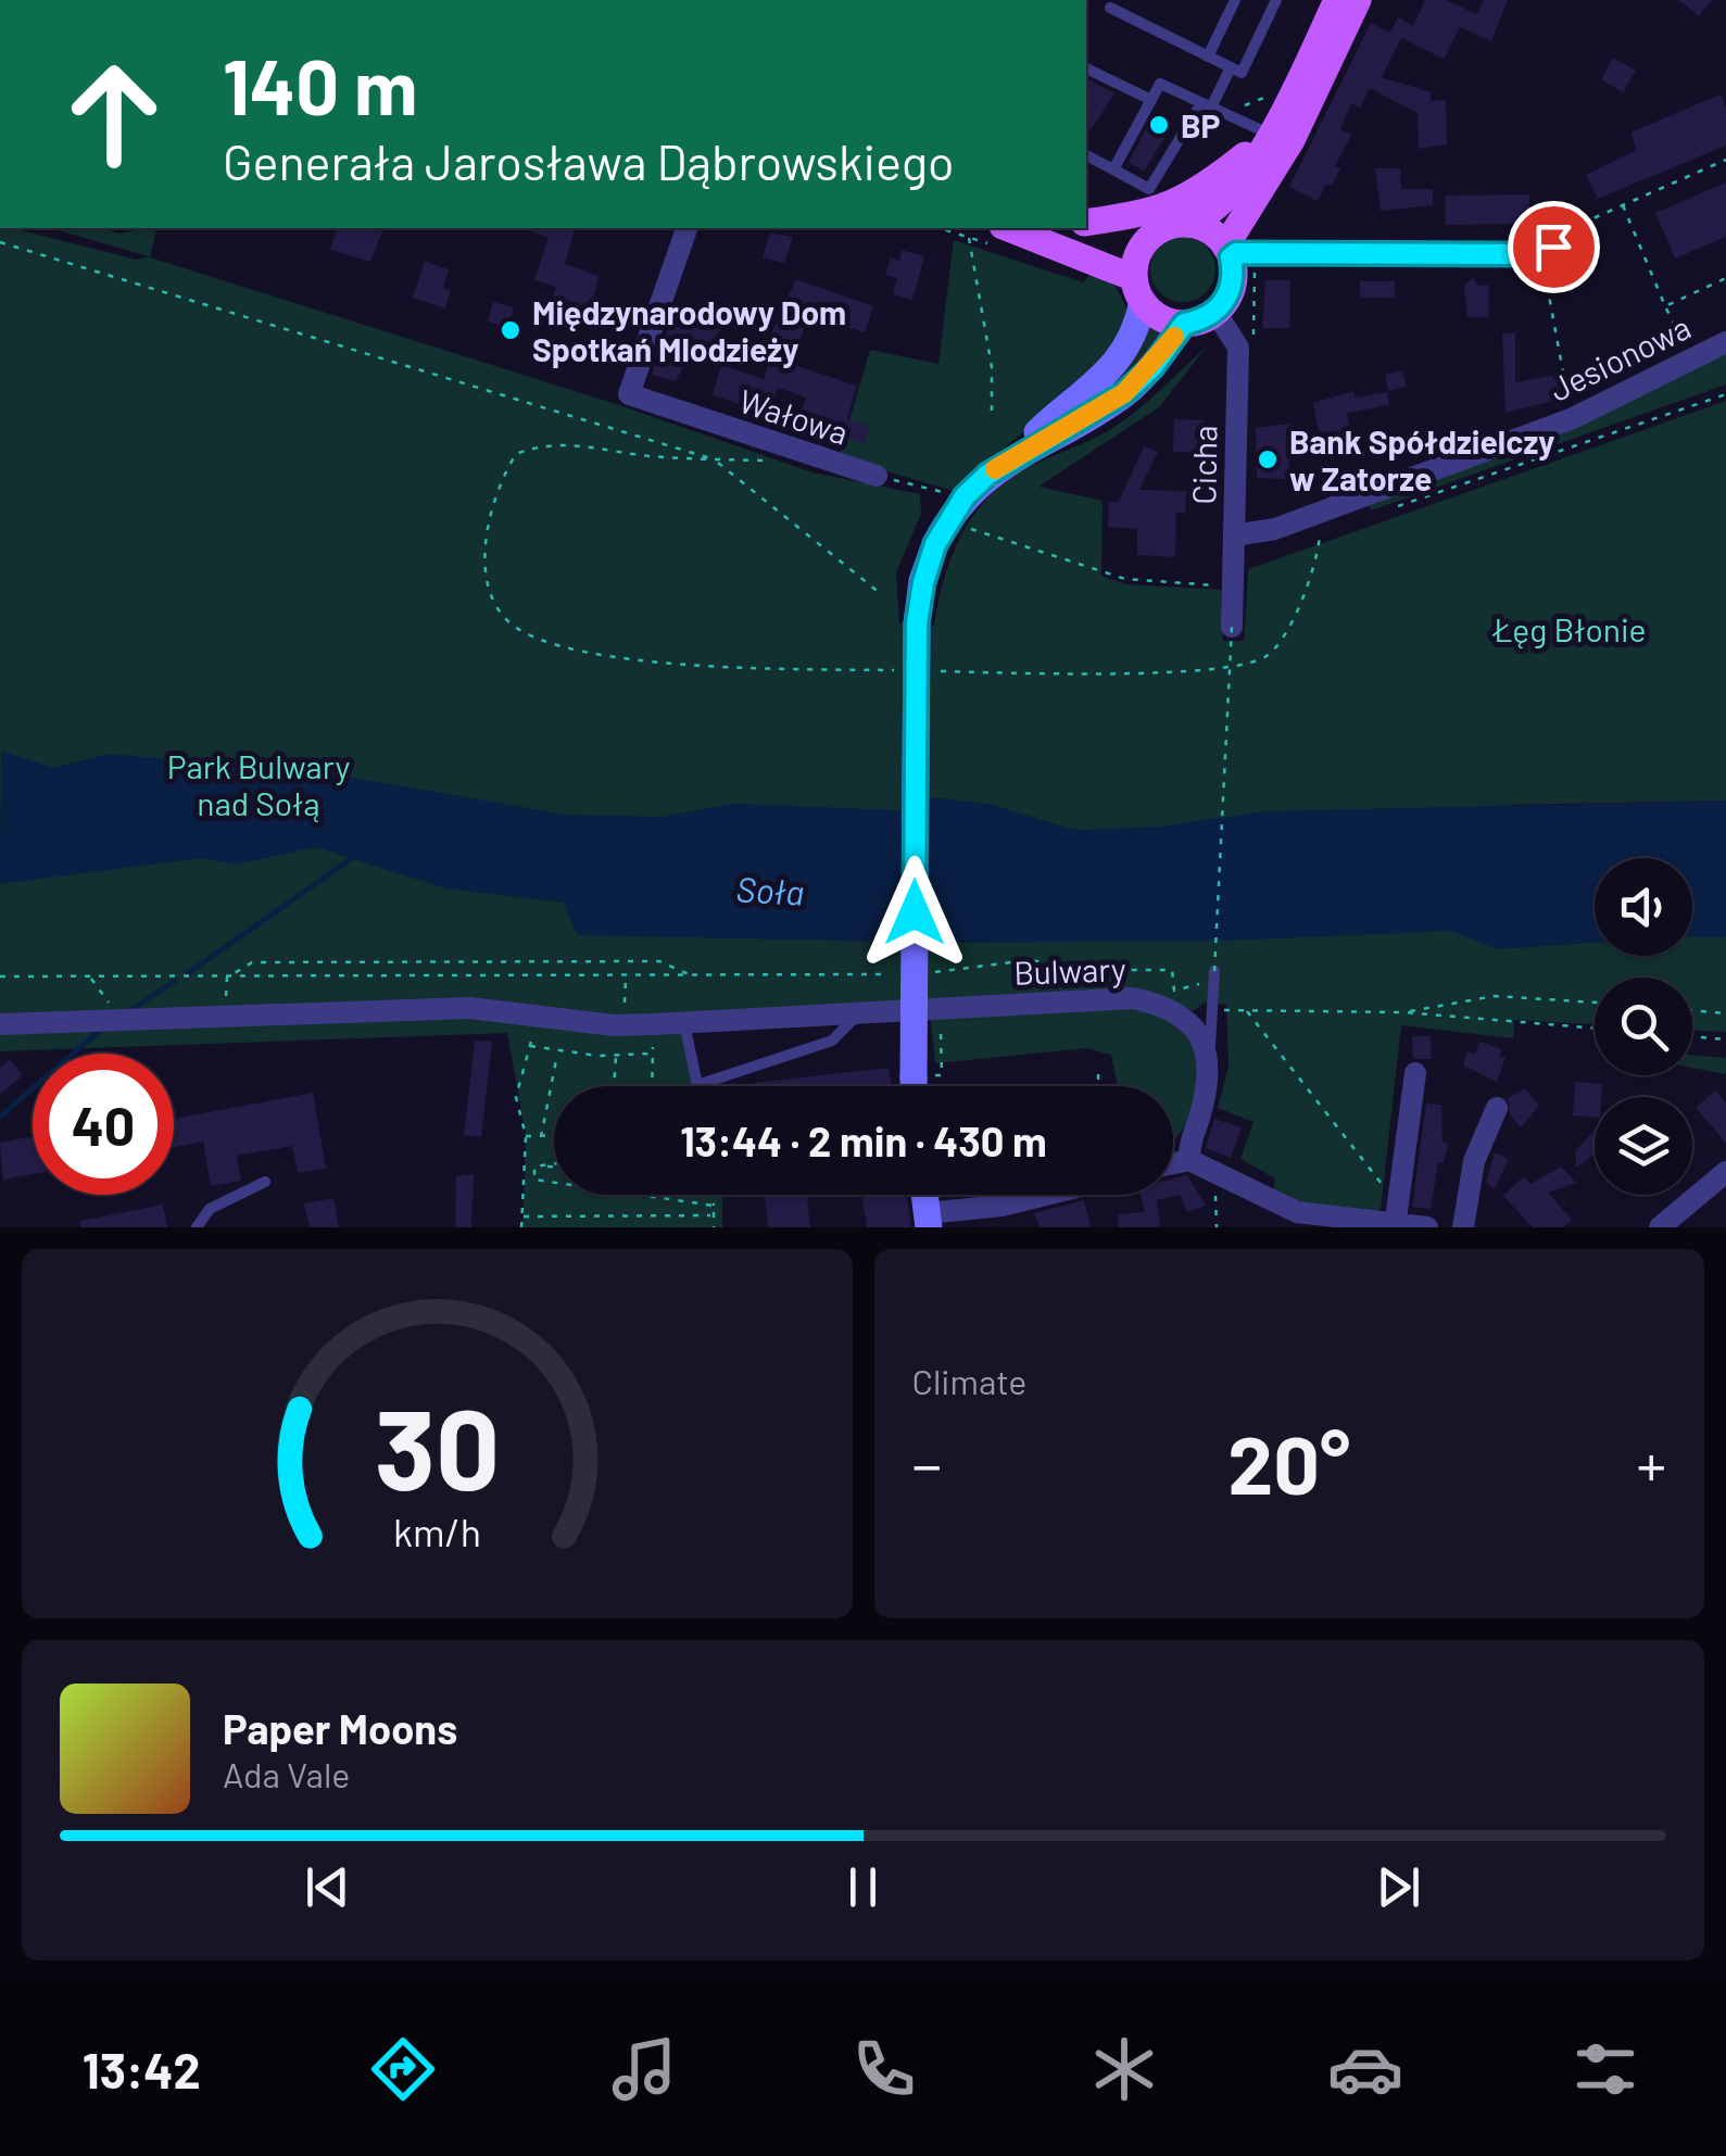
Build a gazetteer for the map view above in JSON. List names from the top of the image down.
{
  "streets": {
    "street": [
      "Jesionowa",
      "Wałowa",
      "Cicha",
      "Bulwary"
    ]
  },
  "crossings": [
    ["Jesionowa", "Cicha"]
  ],
  "water": ["Soła"],
  "parks": ["Łęg Błonie", "Park Bulwary nad Sołą"],
  "places": ["BP", "Międzynarodowy Dom Spotkań Mlodzieży", "Bank Spółdzielczy w Zatorze"],
  "page": {
    "turn": ["140 m", "Generała Jarosława Dąbrowskiego"],
    "limit": "40",
    "trip": "13:44 · 2 min · 430 m",
    "tile": "Climate",
    "heat": ["−", "20°", "+"],
    "song": ["Paper Moons", "Ada Vale"],
    "tabs": "13:42",
    "gauge": ["30", "km/h"]
  }
}
